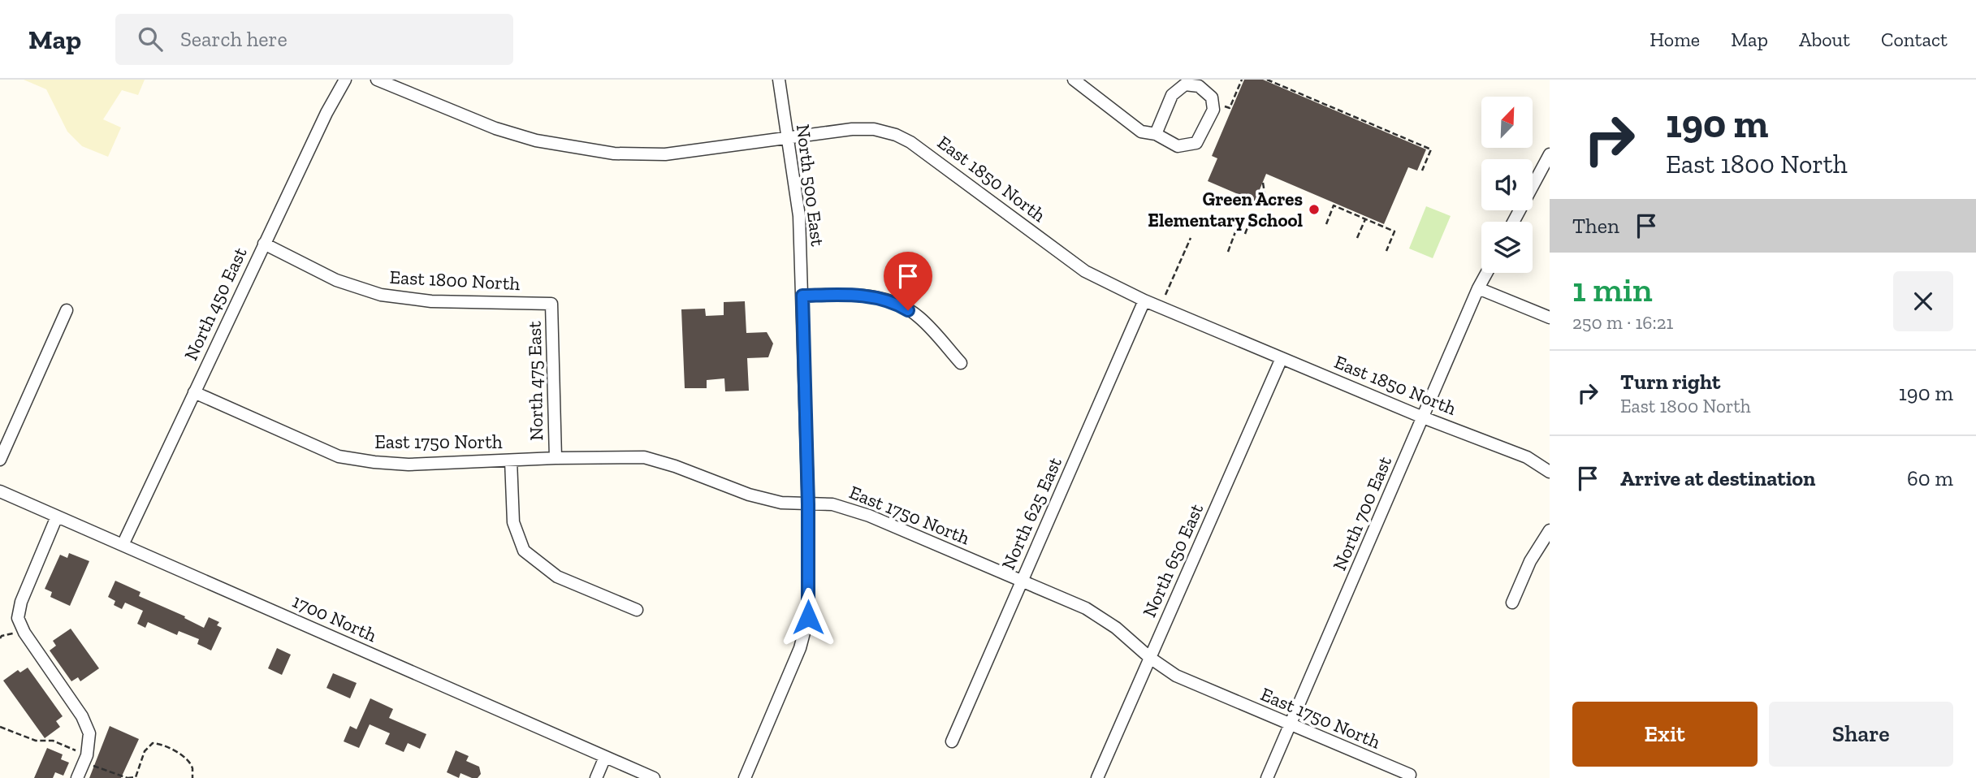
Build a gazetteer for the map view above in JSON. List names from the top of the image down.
{
  "streets": {
    "street": [
      "East 1850 North",
      "North 500 East",
      "East 1800 North",
      "North 450 East",
      "North 475 East",
      "East 1750 North",
      "North 625 East",
      "North 700 East",
      "North 650 East",
      "1700 North"
    ]
  },
  "crossings": [
    ["East 1850 North", "North 500 East"],
    ["East 1850 North", "North 625 East"],
    ["East 1850 North", "North 700 East"],
    ["East 1850 North", "North 650 East"],
    ["North 500 East", "East 1750 North"],
    ["East 1800 North", "North 450 East"],
    ["East 1800 North", "North 475 East"],
    ["North 450 East", "East 1750 North"],
    ["North 450 East", "1700 North"],
    ["North 475 East", "East 1750 North"],
    ["East 1750 North", "North 625 East"],
    ["East 1750 North", "North 700 East"],
    ["East 1750 North", "North 650 East"]
  ],
  "places": ["Green Acres Elementary School"],
  "north": "top right",
  "page": {
    "header": "Map",
    "search": "Search here",
    "nav": [
      "Home",
      "Map",
      "About",
      "Contact"
    ],
    "turn": ["190 m", "East 1800 North"],
    "then": "Then",
    "heading": ["1 min", "250 m · 16:21"],
    "list": [
      {
        "name": "Turn right",
        "note": "East 1800 North",
        "value": "190 m"
      },
      {
        "name": "Arrive at destination",
        "value": "60 m"
      }
    ],
    "buttons": ["Exit", "Share"]
  }
}
